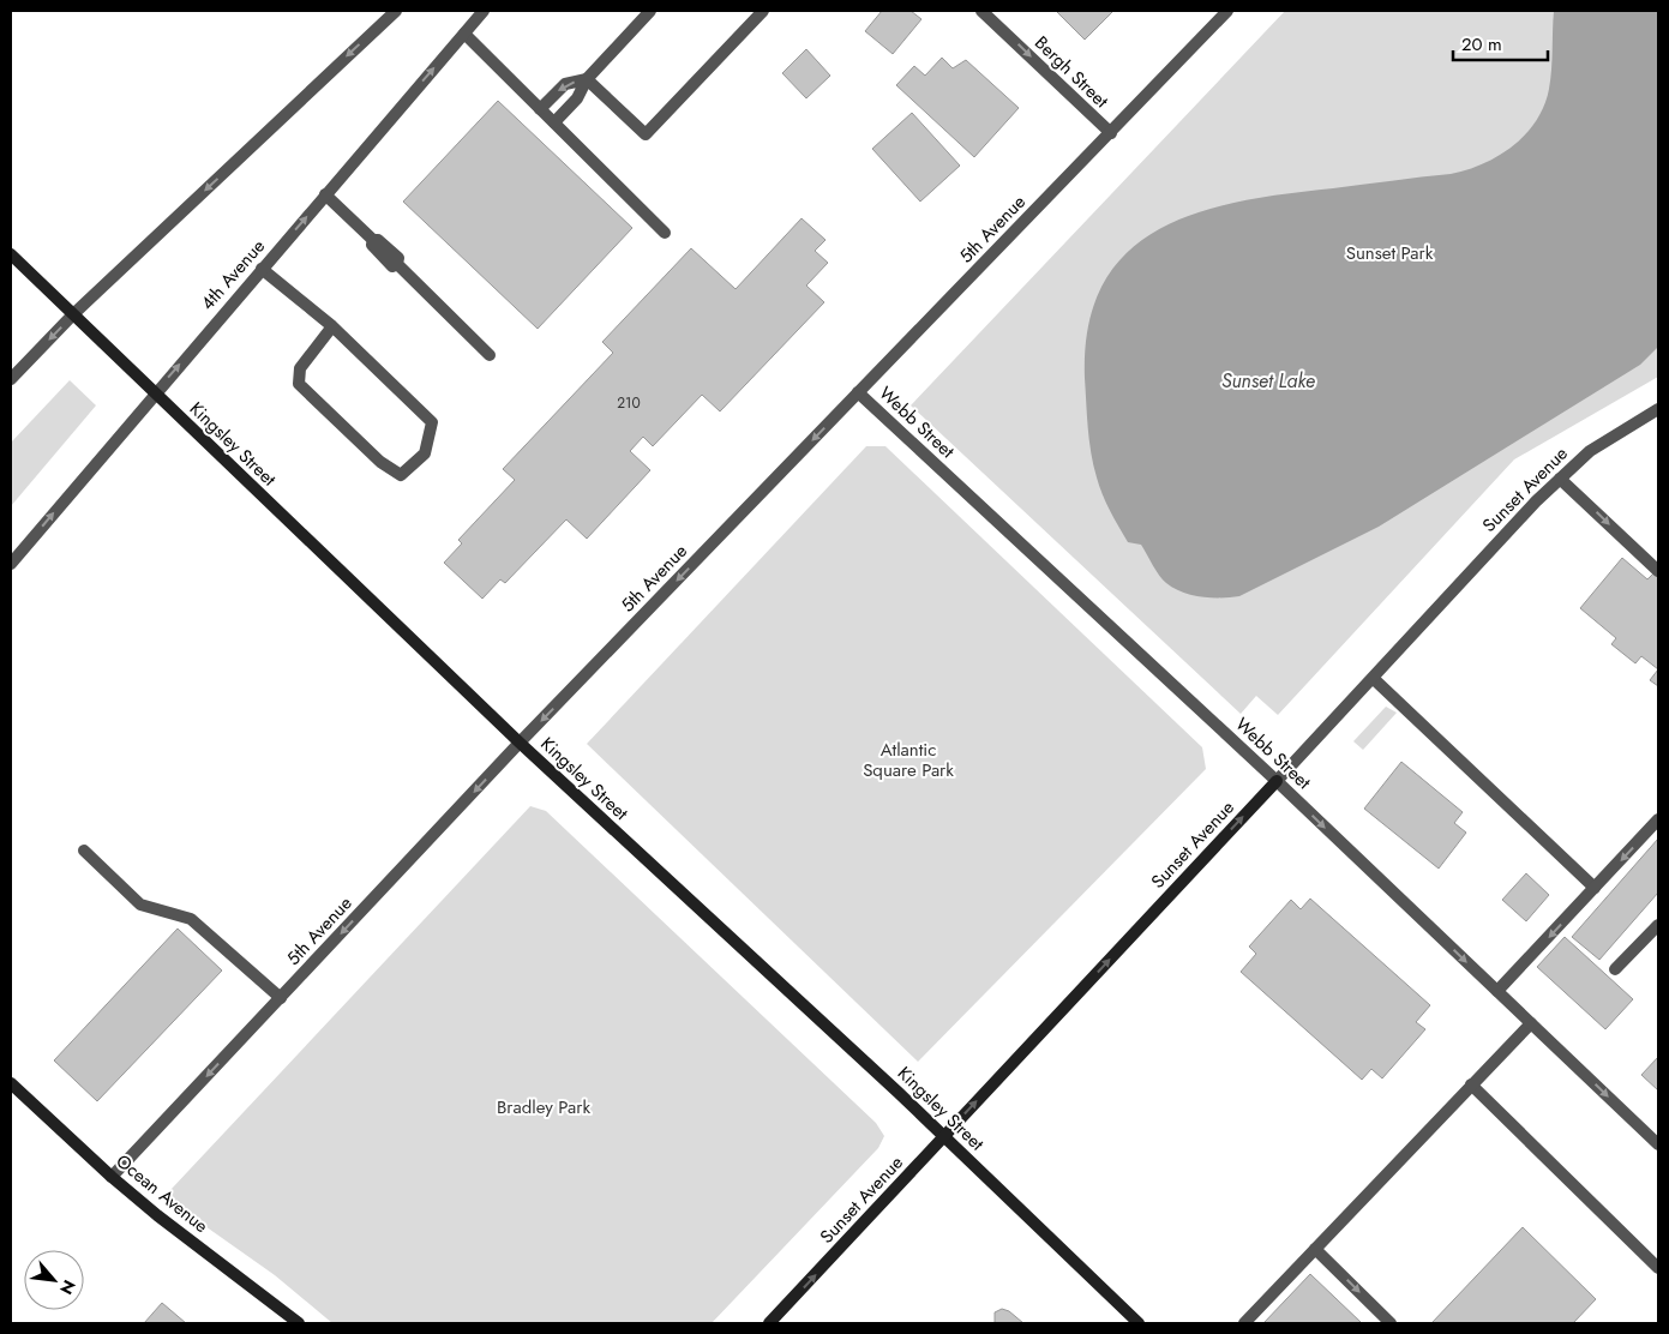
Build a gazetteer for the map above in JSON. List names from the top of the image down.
{
  "streets": {
    "street": [
      "Bergh Street",
      "5th Avenue",
      "4th Avenue",
      "Webb Street",
      "Kingsley Street",
      "Sunset Avenue",
      "Ocean Avenue"
    ]
  },
  "crossings": [
    ["Bergh Street", "5th Avenue"],
    ["5th Avenue", "Webb Street"],
    ["5th Avenue", "Kingsley Street"],
    ["5th Avenue", "Ocean Avenue"],
    ["4th Avenue", "Kingsley Street"],
    ["Webb Street", "Sunset Avenue"],
    ["Kingsley Street", "Sunset Avenue"]
  ],
  "one_way": ["Bergh Street", "5th Avenue", "Sunset Avenue"],
  "water": ["Sunset Lake"],
  "parks": ["Sunset Park", "Atlantic Square Park", "Bradley Park"],
  "house_numbers": ["210"],
  "scale_bar": "20 m",
  "north": "bottom right"
}
